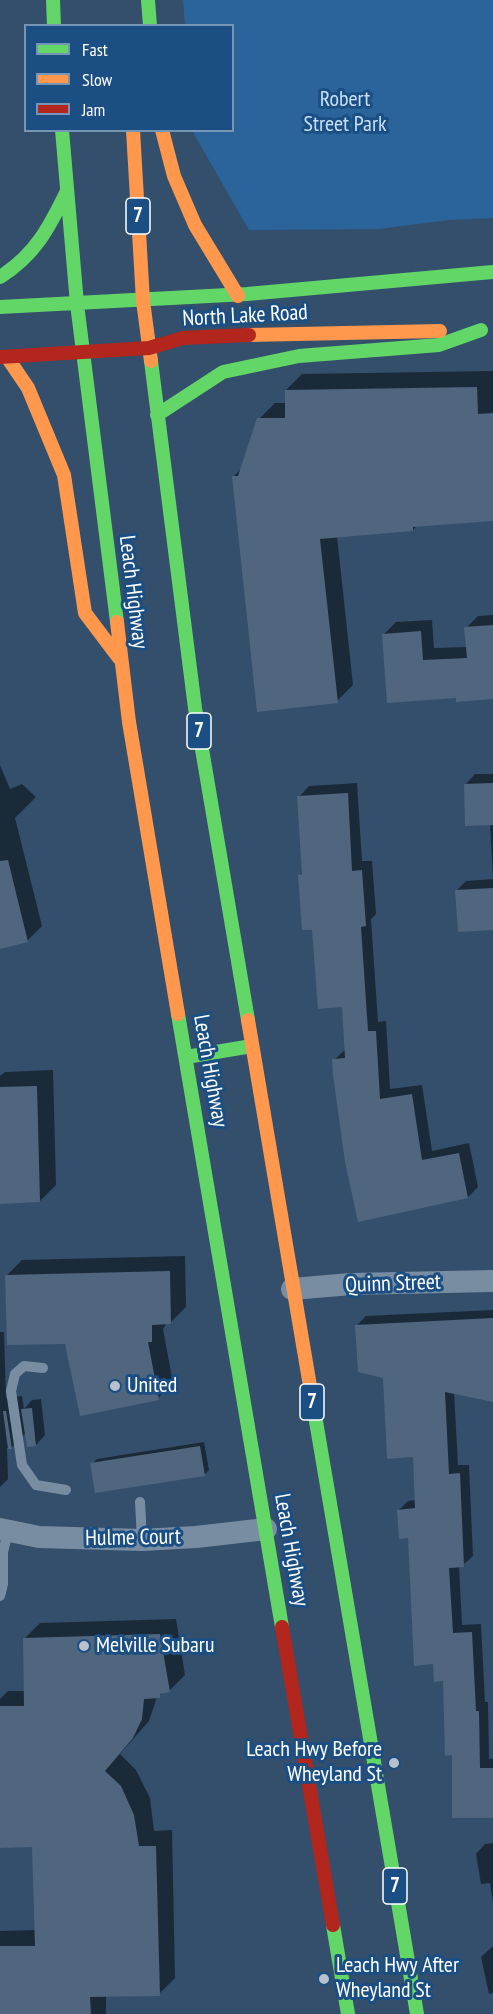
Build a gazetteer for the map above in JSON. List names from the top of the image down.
{
  "streets": {
    "main road": ["7", "North Lake Road", "Leach Highway"],
    "street": ["Quinn Street", "Hulme Court"]
  },
  "crossings": [
    ["North Lake Road", "Leach Highway"],
    ["Leach Highway", "Quinn Street"],
    ["Leach Highway", "Hulme Court"]
  ],
  "parks": ["Robert Street Park"],
  "places": [
    "United",
    "Melville Subaru",
    "Leach Hwy Before Wheyland St",
    "Leach Hwy After Wheyland St"
  ],
  "legend": ["Fast", "Slow", "Jam"]
}
